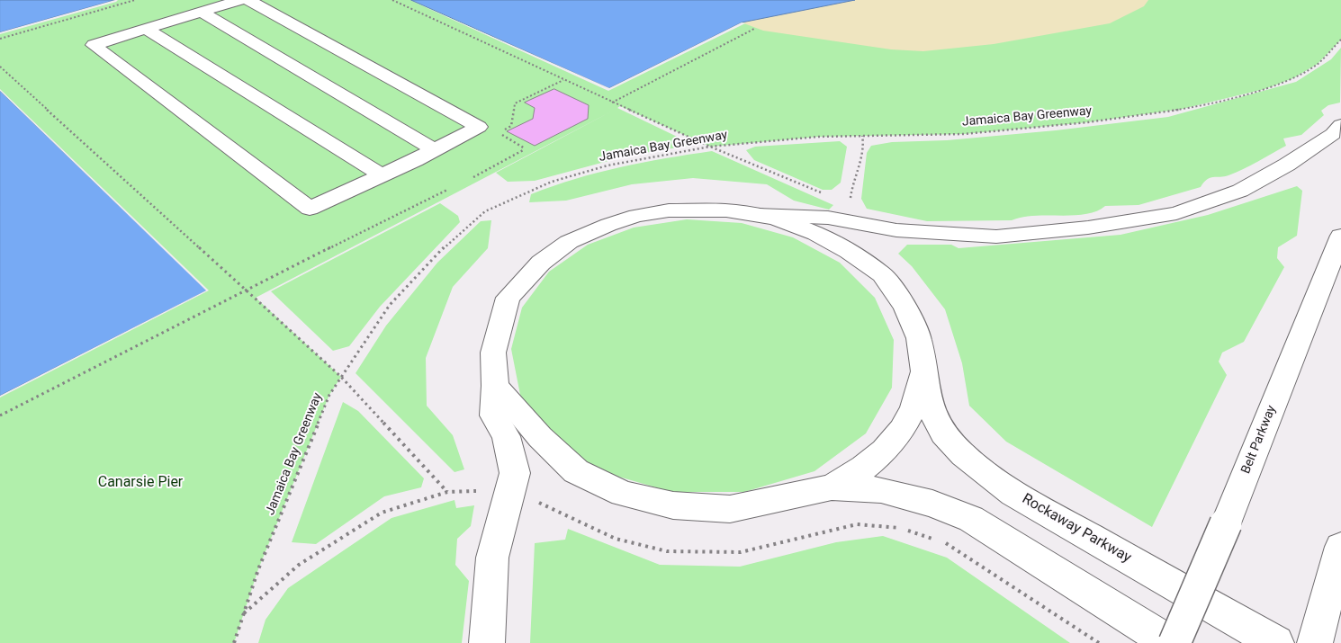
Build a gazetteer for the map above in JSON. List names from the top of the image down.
{
  "streets": {
    "main road": ["Belt Parkway", "Rockaway Parkway"],
    "path": ["Jamaica Bay Greenway"]
  },
  "parks": ["Canarsie Pier"]
}
